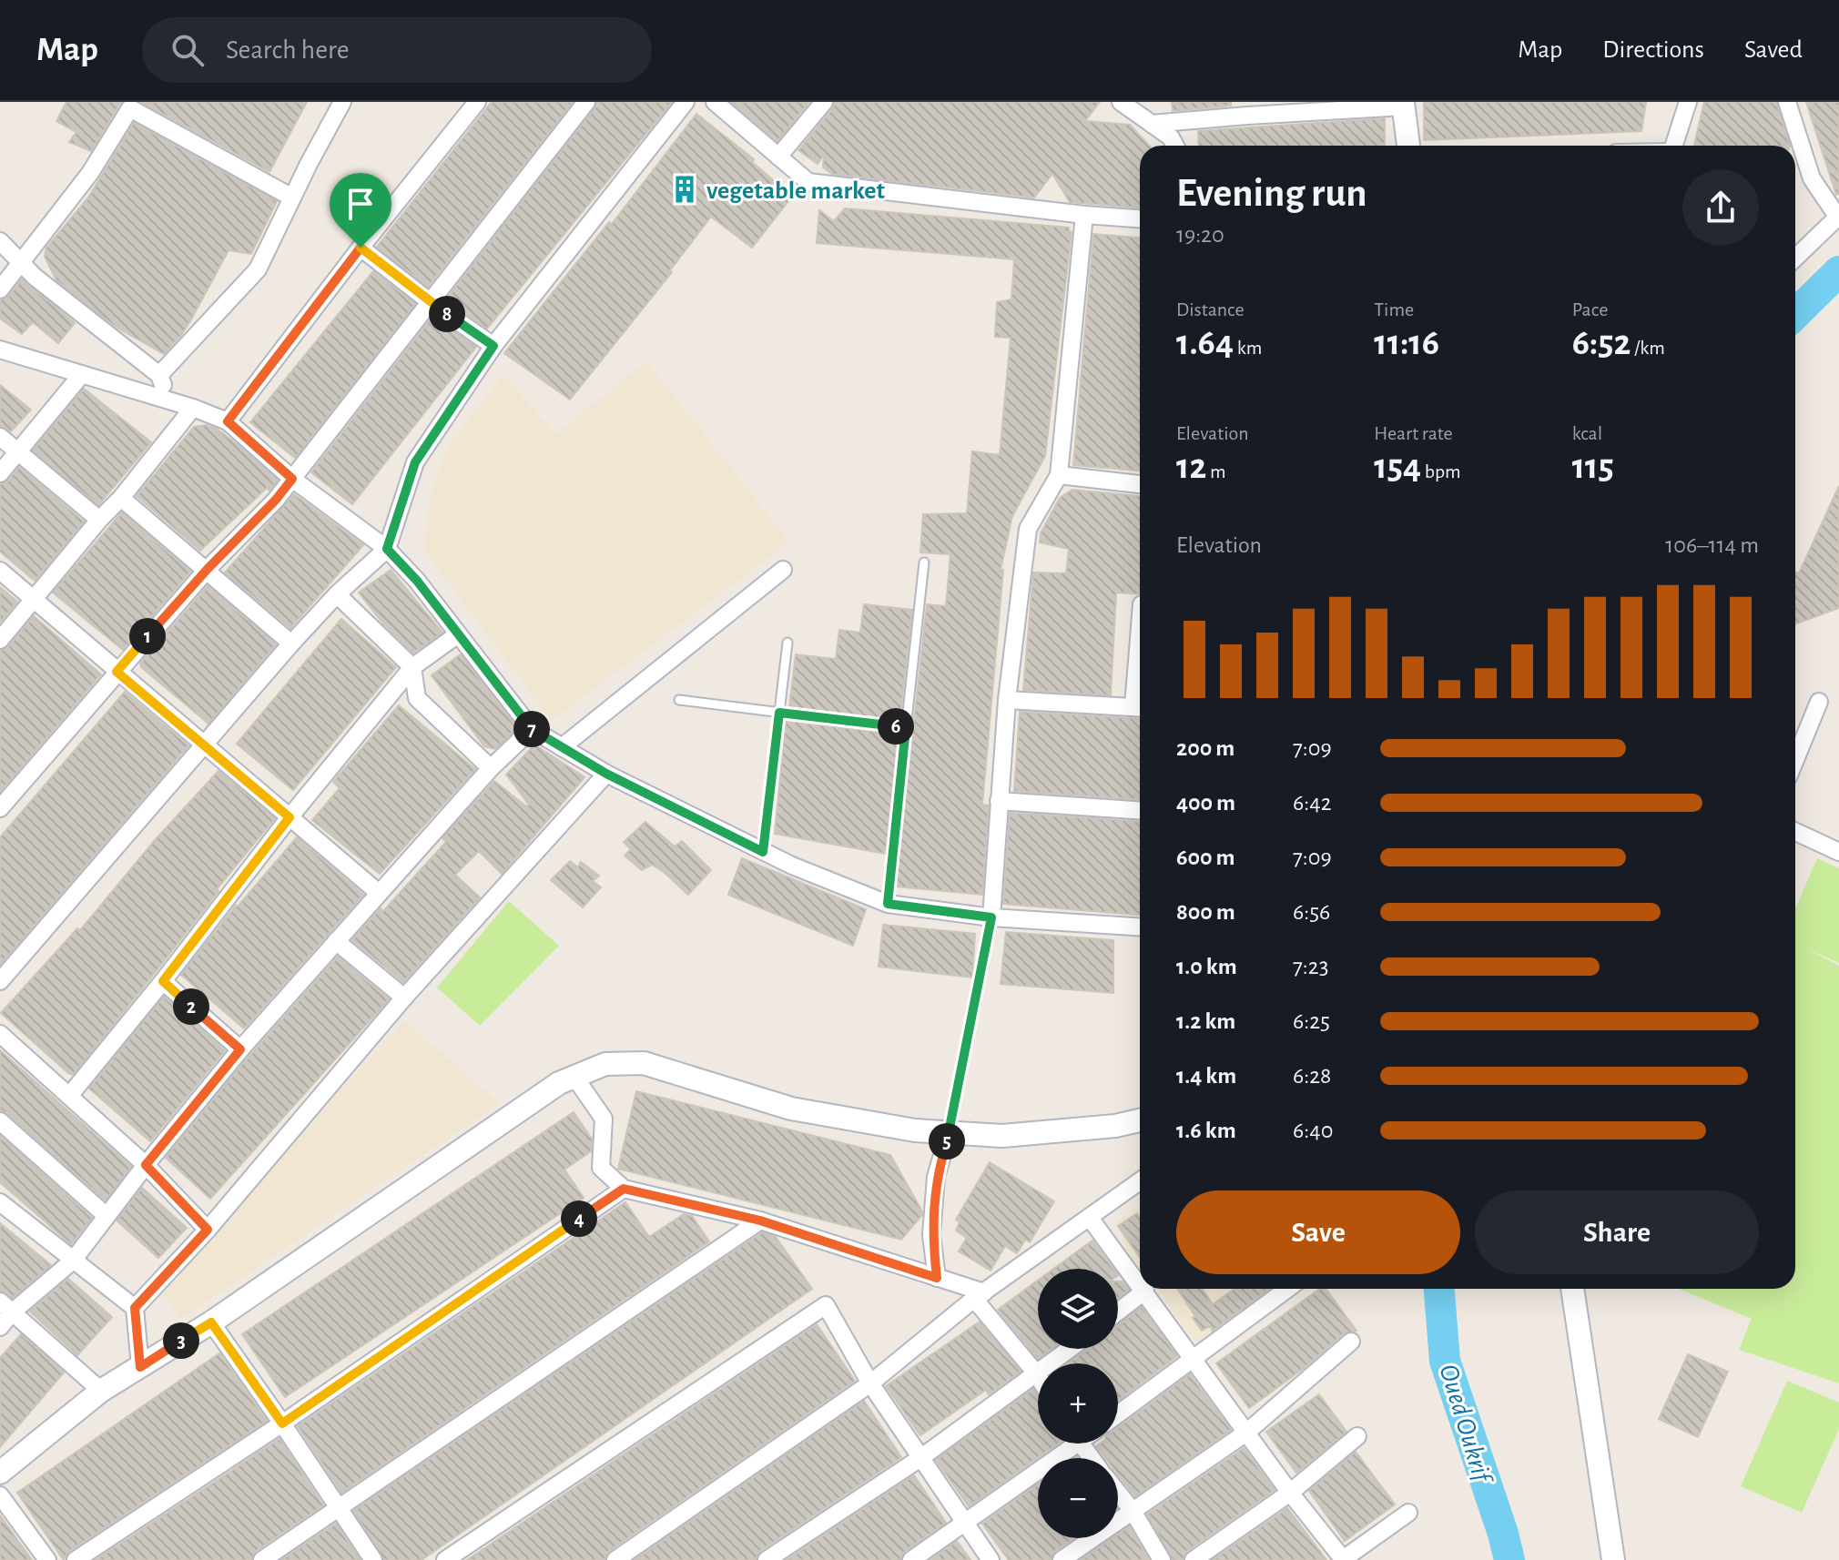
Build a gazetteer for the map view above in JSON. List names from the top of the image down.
{
  "water": ["Oued Oukrif"],
  "places": {
    "building": ["vegetable market"]
  },
  "page": {
    "header": "Map",
    "search": "Search here",
    "nav": ["Map", "Directions", "Saved"],
    "heading": ["Evening run", "19:20"],
    "stats": [
      ["Distance", "1.64 km"],
      ["Time", "11:16"],
      ["Pace", "6:52 /km"],
      ["Elevation", "12 m"],
      ["Heart rate", "154 bpm"],
      ["kcal", "115"]
    ],
    "pins": [
      "8",
      "1",
      "6",
      "7",
      "2",
      "5",
      "4",
      "3"
    ],
    "chart": ["Elevation", "106–114 m"],
    "list": [
      {
        "name": "200 m",
        "note": "7:09"
      },
      {
        "name": "400 m",
        "note": "6:42"
      },
      {
        "name": "600 m",
        "note": "7:09"
      },
      {
        "name": "800 m",
        "note": "6:56"
      },
      {
        "name": "1.0 km",
        "note": "7:23"
      },
      {
        "name": "1.2 km",
        "note": "6:25"
      },
      {
        "name": "1.4 km",
        "note": "6:28"
      },
      {
        "name": "1.6 km",
        "note": "6:40"
      }
    ],
    "buttons": ["Save", "Share"],
    "map_buttons": ["+", "−"]
  }
}
